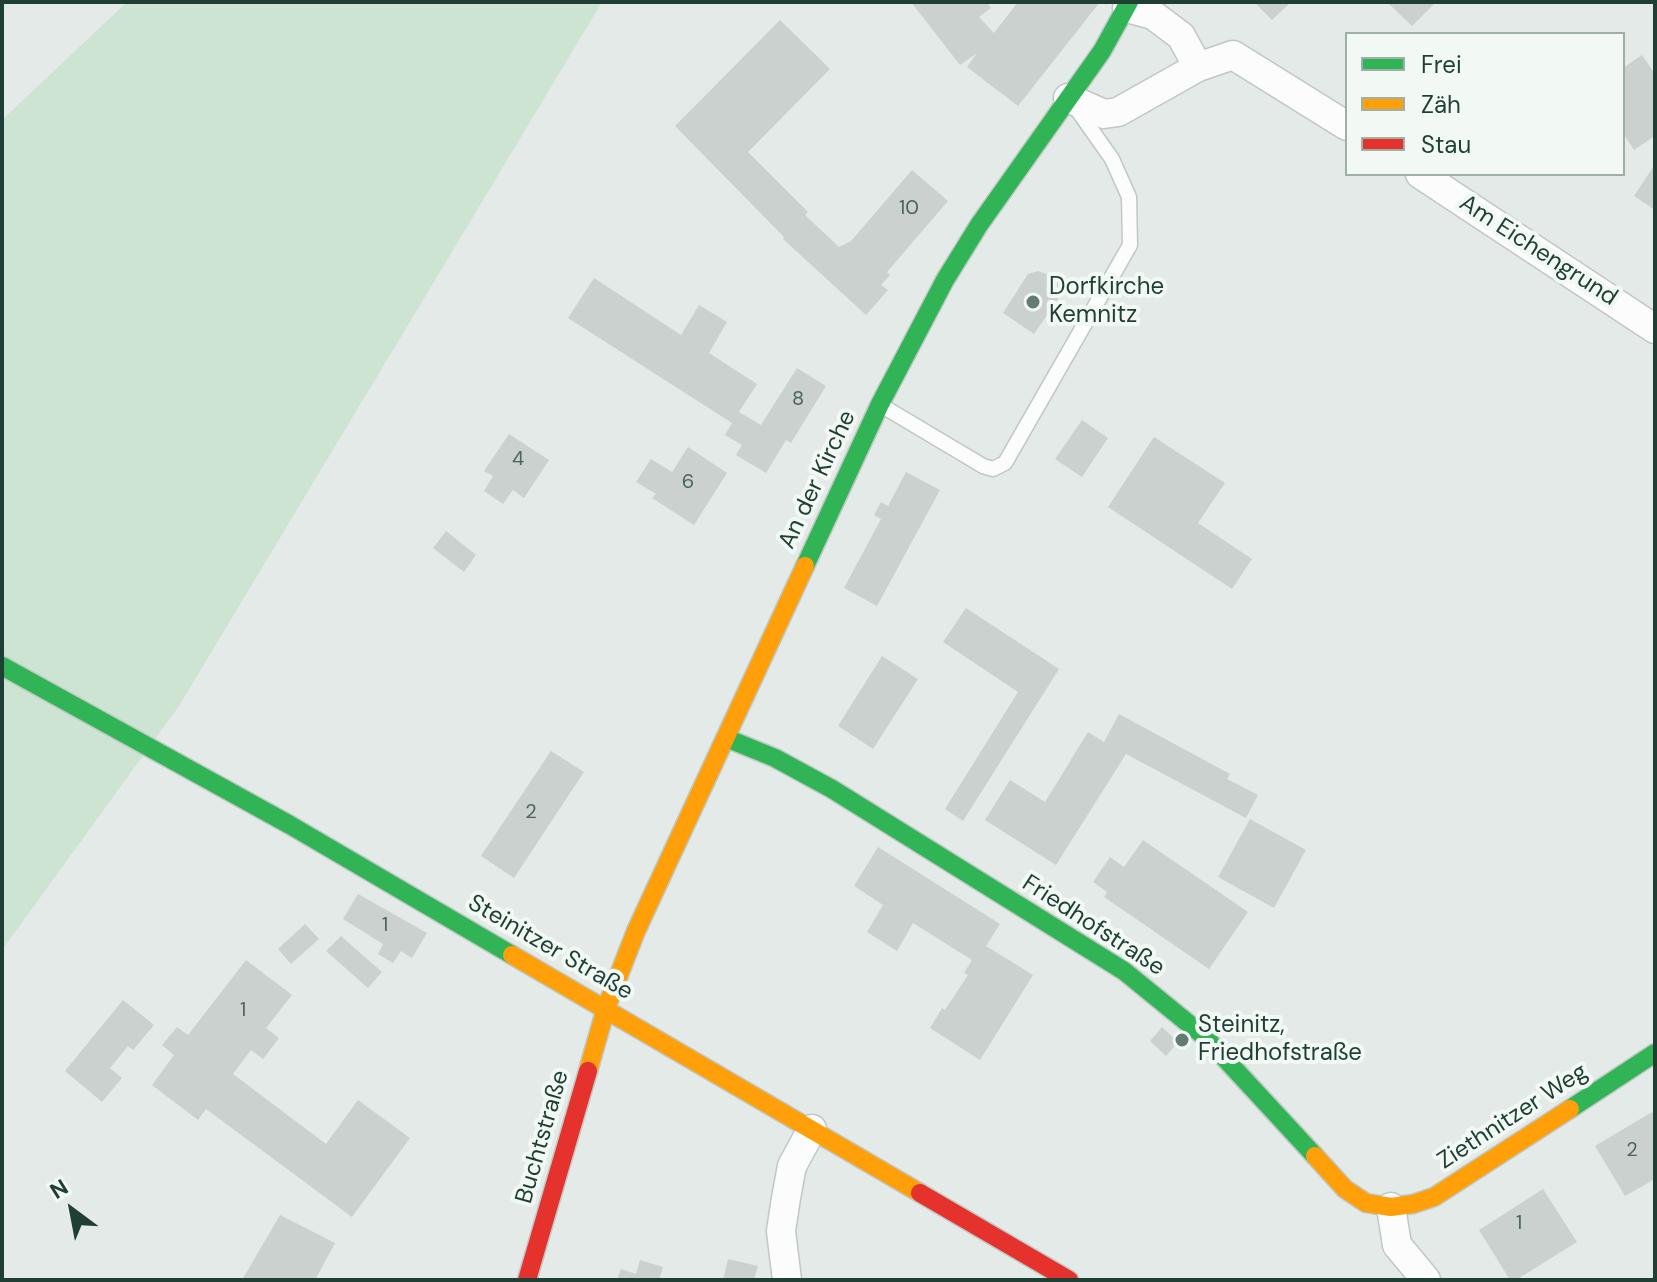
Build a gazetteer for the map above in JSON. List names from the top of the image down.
{
  "streets": {
    "street": [
      "Am Eichengrund",
      "An der Kirche",
      "Friedhofstraße",
      "Steinitzer Straße",
      "Ziethnitzer Weg",
      "Buchtstraße"
    ]
  },
  "crossings": [
    ["An der Kirche", "Friedhofstraße"],
    ["An der Kirche", "Steinitzer Straße"],
    ["An der Kirche", "Buchtstraße"],
    ["Friedhofstraße", "Ziethnitzer Weg"],
    ["Steinitzer Straße", "Buchtstraße"]
  ],
  "places": ["Dorfkirche Kemnitz", "Steinitz, Friedhofstraße"],
  "house_numbers": [
    "10",
    "8",
    "4",
    "6",
    "2",
    "1",
    "1",
    "2",
    "1"
  ],
  "legend": ["Frei", "Zäh", "Stau"],
  "north": "top left"
}
